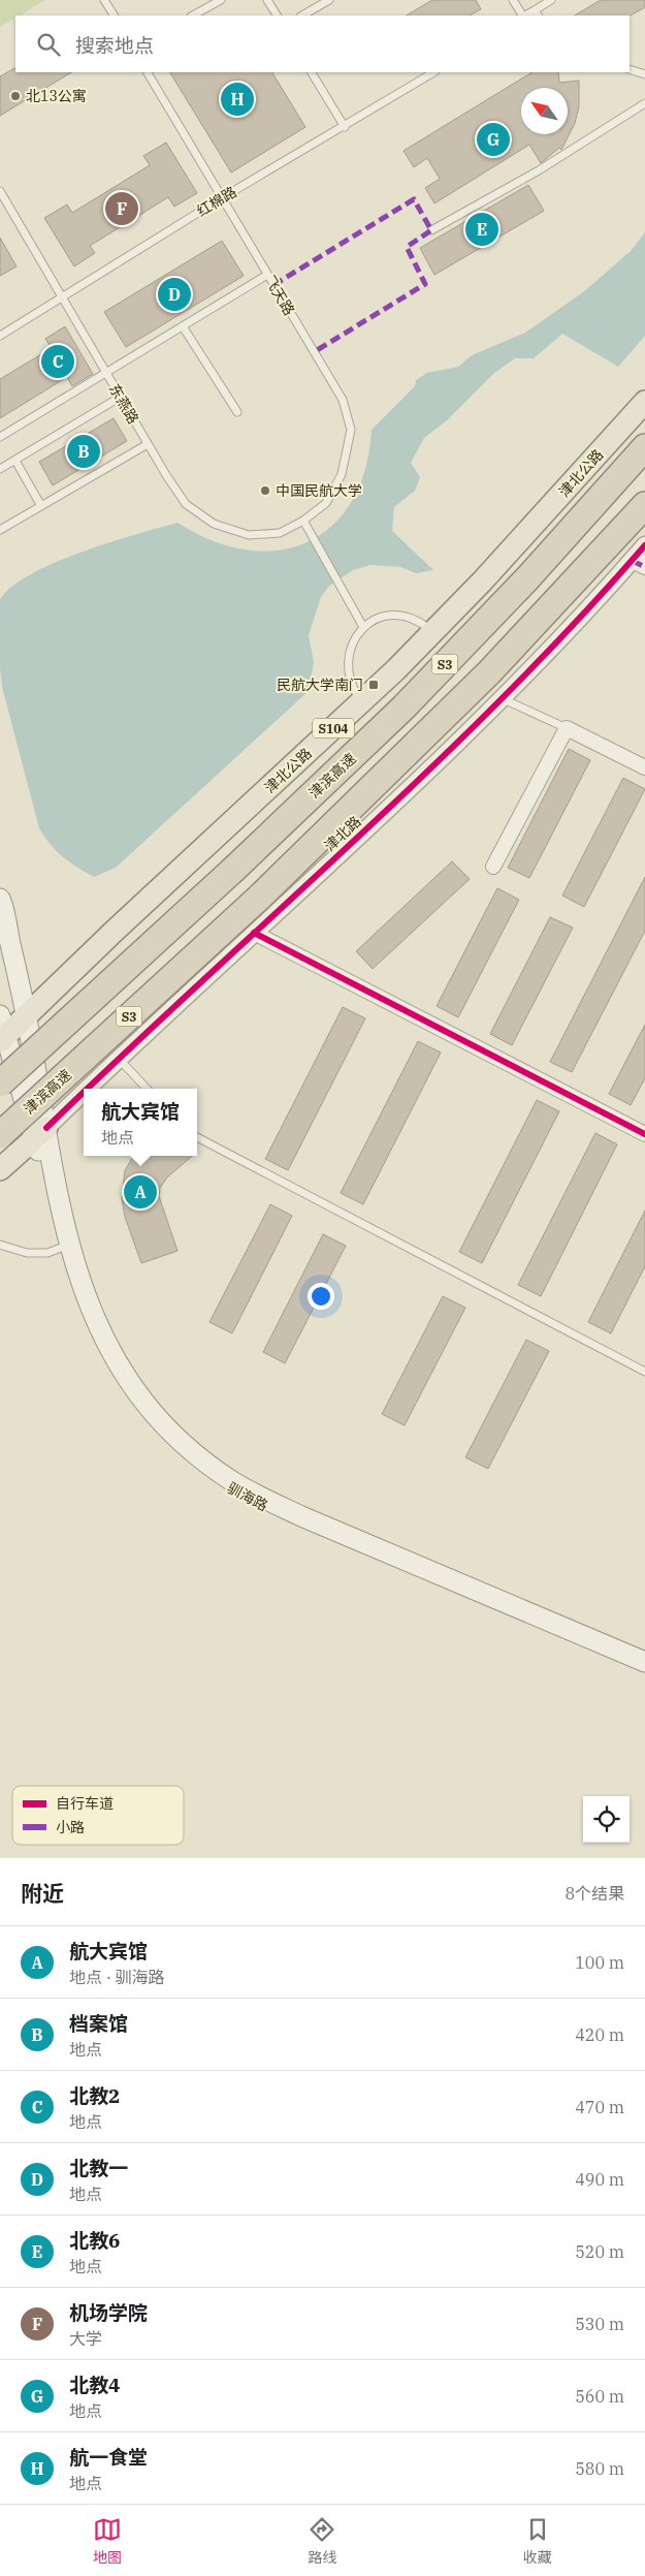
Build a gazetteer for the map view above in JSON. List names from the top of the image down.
{
  "streets": {
    "highway": ["S3", "津滨高速"],
    "main road": ["津北公路", "S104", "驯海路"],
    "street": ["津北路"],
    "lane": ["红棉路", "飞天路", "东燕路"]
  },
  "crossings": [
    ["红棉路", "飞天路"],
    ["红棉路", "东燕路"],
    ["飞天路", "东燕路"],
    ["津北路", "驯海路"]
  ],
  "places": {
    "other": ["北13公寓", "中国民航大学"],
    "transit": ["民航大学南门"]
  },
  "legend": ["自行车道", "小路"],
  "north": "top left",
  "page": {
    "search": "搜索地点",
    "pins": [
      "H",
      "G",
      "F",
      "E",
      "D",
      "C",
      "B",
      "A"
    ],
    "popup": ["航大宾馆", "地点"],
    "heading": ["附近", "8个结果"],
    "list": [
      {
        "mark": "A",
        "name": "航大宾馆",
        "note": "地点 · 驯海路",
        "value": "100 m"
      },
      {
        "mark": "B",
        "name": "档案馆",
        "note": "地点",
        "value": "420 m"
      },
      {
        "mark": "C",
        "name": "北教2",
        "note": "地点",
        "value": "470 m"
      },
      {
        "mark": "D",
        "name": "北教一",
        "note": "地点",
        "value": "490 m"
      },
      {
        "mark": "E",
        "name": "北教6",
        "note": "地点",
        "value": "520 m"
      },
      {
        "mark": "F",
        "name": "机场学院",
        "note": "大学",
        "value": "530 m"
      },
      {
        "mark": "G",
        "name": "北教4",
        "note": "地点",
        "value": "560 m"
      },
      {
        "mark": "H",
        "name": "航一食堂",
        "note": "地点",
        "value": "580 m"
      }
    ],
    "nav": ["地图", "路线", "收藏"]
  }
}
